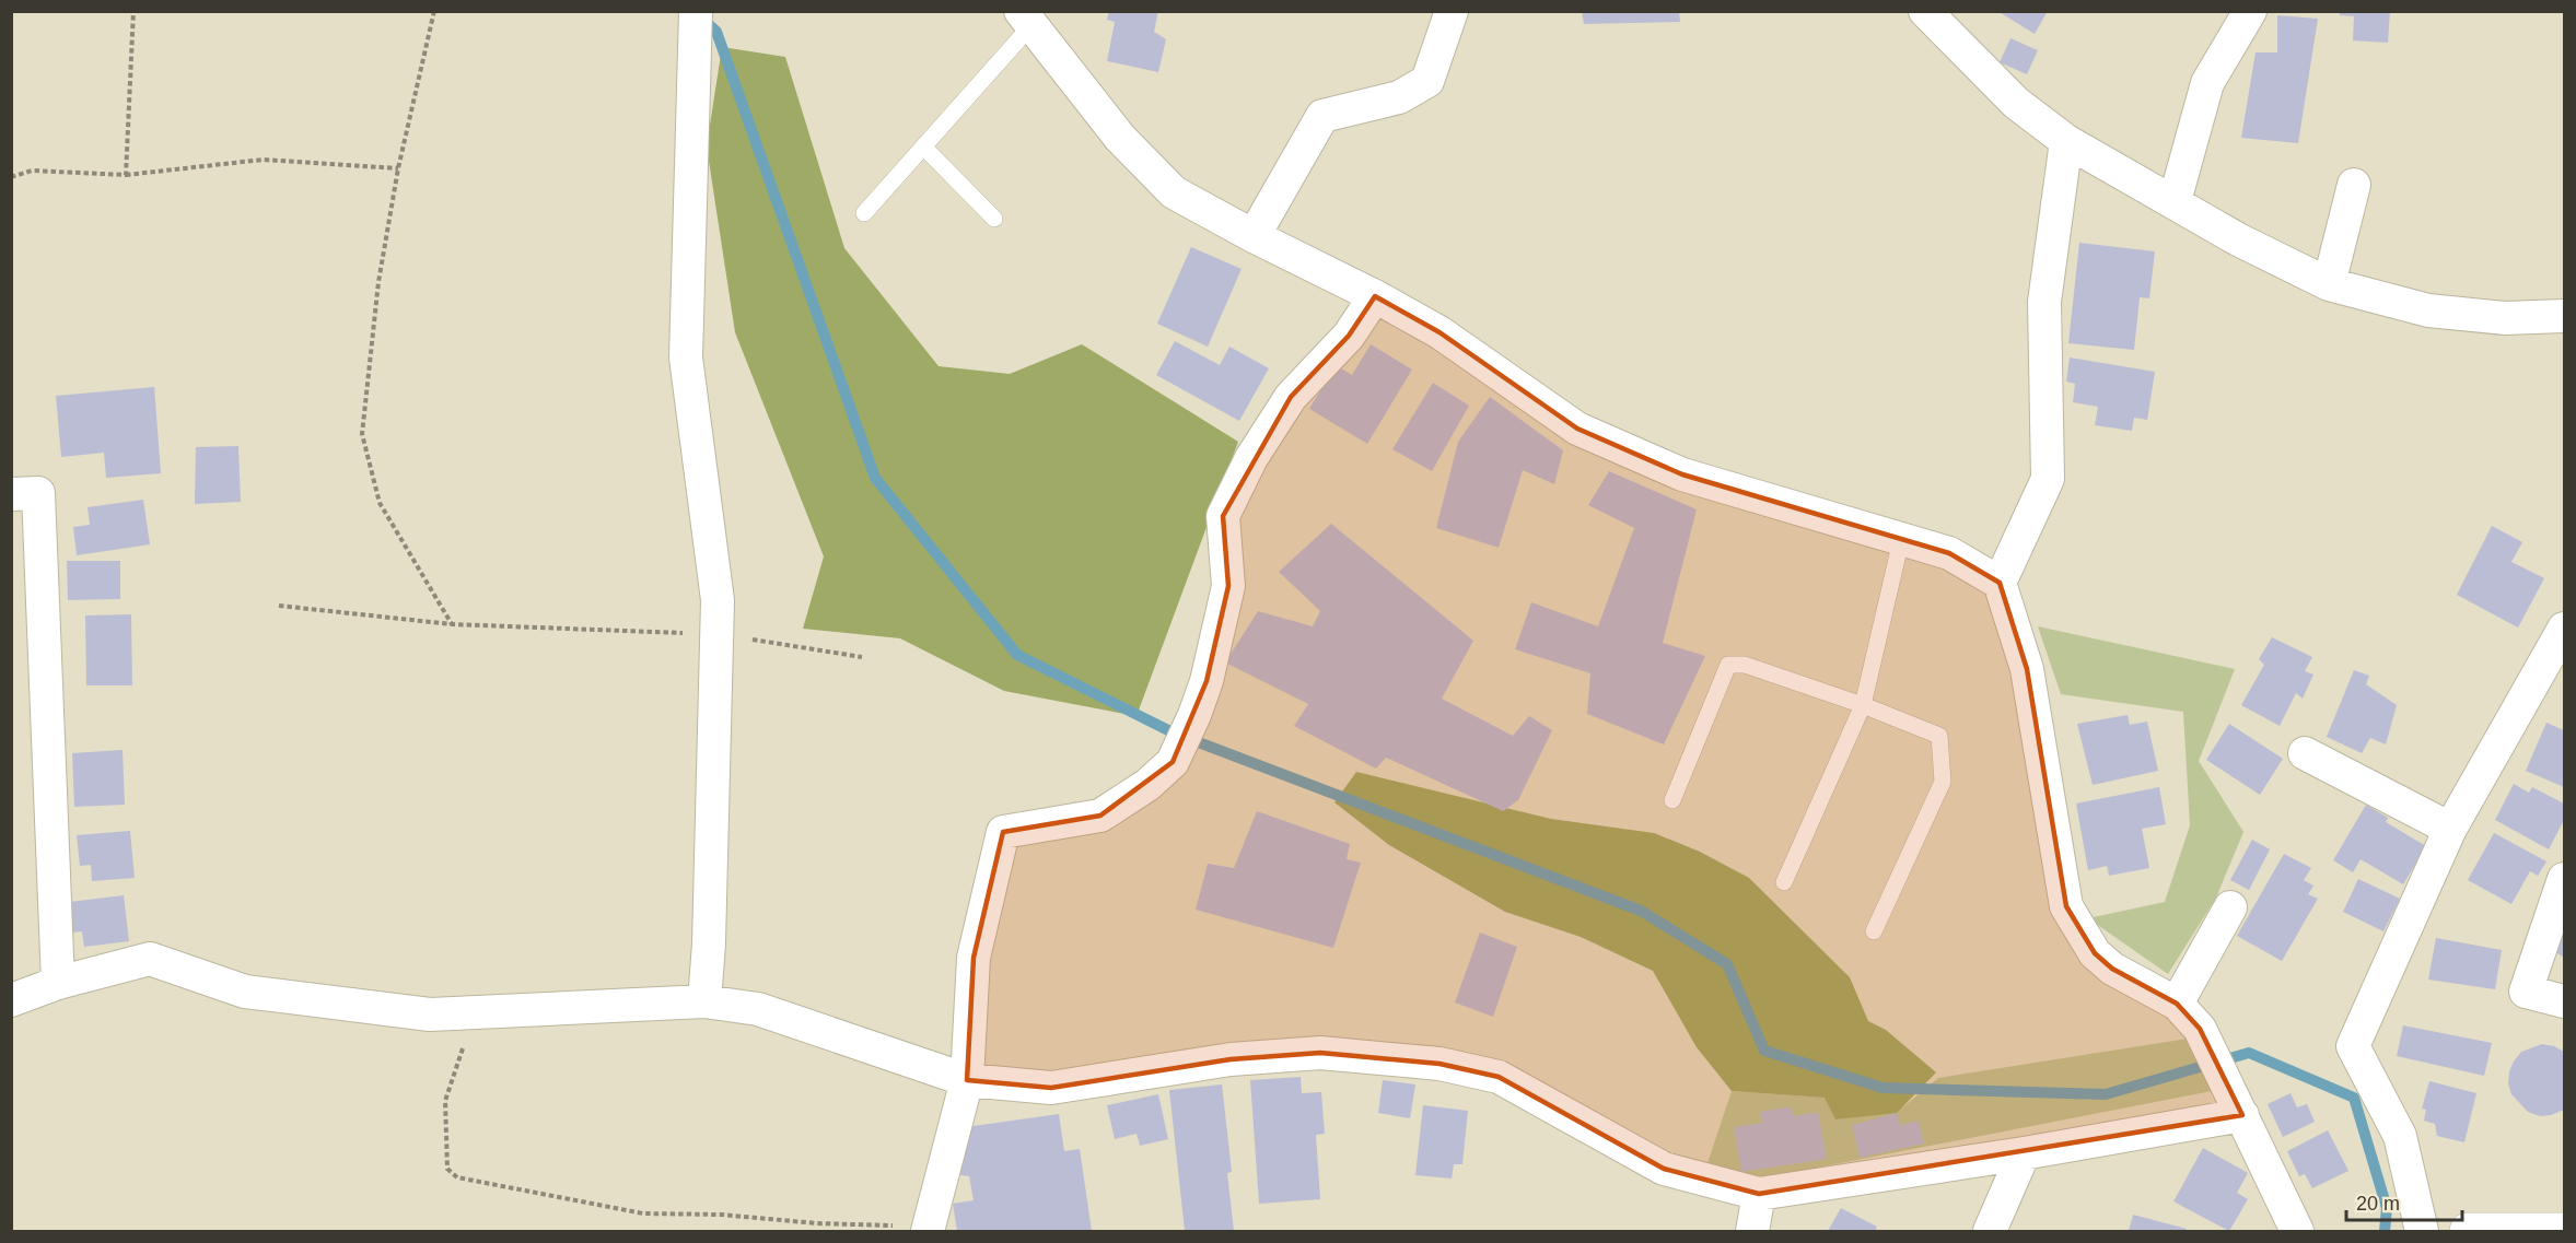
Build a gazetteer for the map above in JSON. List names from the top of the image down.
{
  "scale_bar": "20 m"
}
